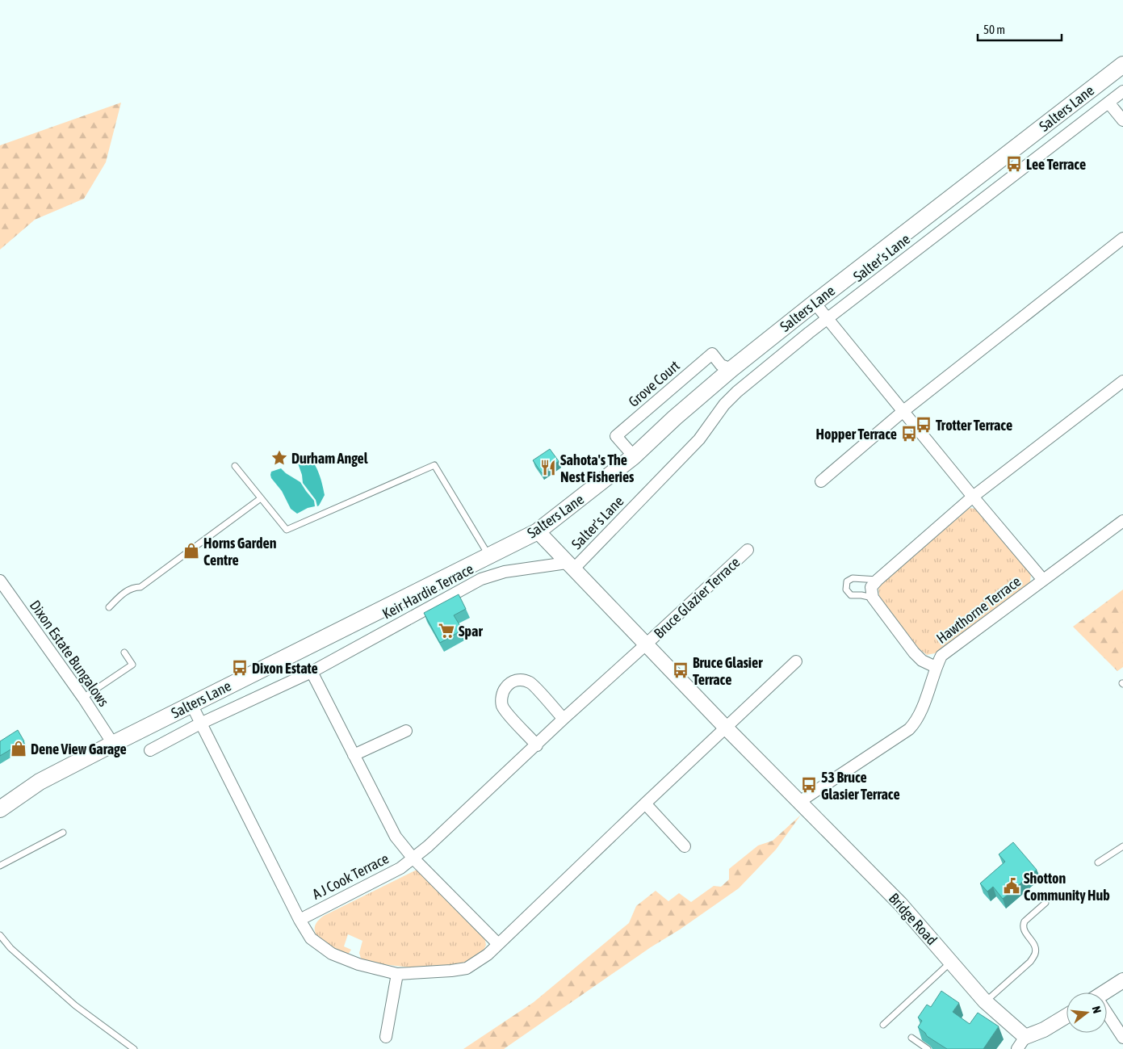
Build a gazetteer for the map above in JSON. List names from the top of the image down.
{
  "streets": {
    "main road": ["Salters Lane"],
    "street": [
      "Salter's Lane",
      "Grove Court",
      "Keir Hardie Terrace",
      "Bruce Glazier Terrace",
      "Hawthorne Terrace",
      "Dixon Estate Bungalows",
      "A J Cook Terrace",
      "Bridge Road"
    ]
  },
  "crossings": [
    ["Salters Lane", "Grove Court"],
    ["Salters Lane", "Dixon Estate Bungalows"],
    ["Salter's Lane", "Keir Hardie Terrace"],
    ["Bruce Glazier Terrace", "A J Cook Terrace"],
    ["Hawthorne Terrace", "Bridge Road"]
  ],
  "places": {
    "bus stop": [
      "Lee Terrace",
      "Trotter Terrace",
      "Hopper Terrace",
      "Dixon Estate",
      "Bruce Glasier Terrace",
      "53 Bruce Glasier Terrace"
    ],
    "place": ["Durham Angel"],
    "restaurant": ["Sahota's The Nest Fisheries"],
    "shop": ["Horns Garden Centre", "Dene View Garage"],
    "supermarket": ["Spar"],
    "public building": ["Shotton Community Hub"]
  },
  "scale_bar": "50 m",
  "north": "right"
}
